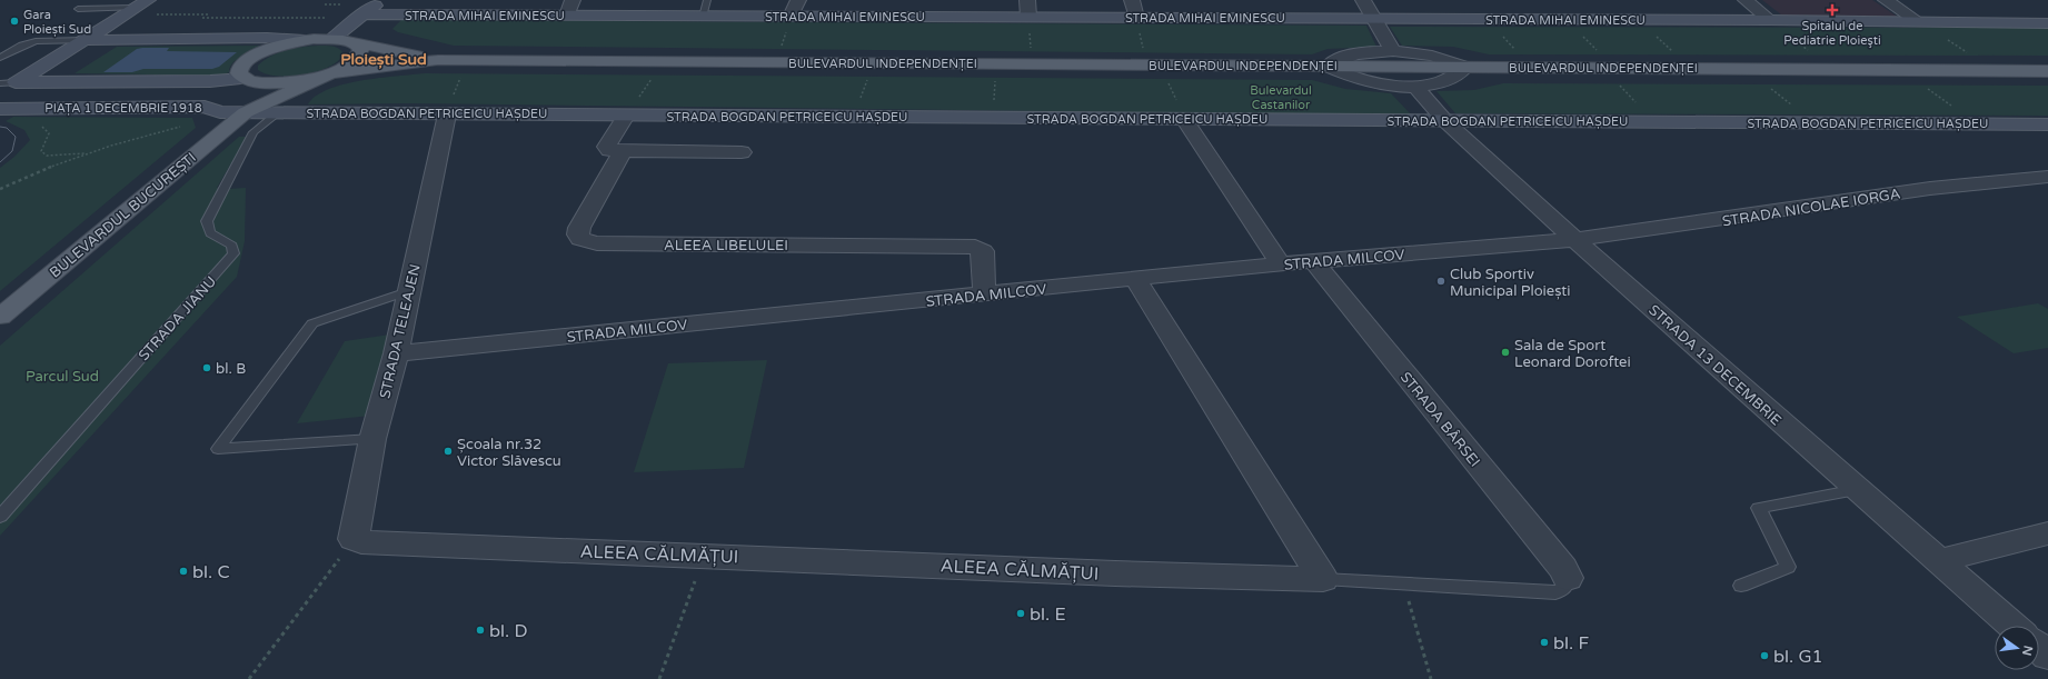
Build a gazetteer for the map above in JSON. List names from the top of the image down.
{
  "streets": {
    "main road": ["BULEVARDUL INDEPENDENȚEI", "BULEVARDUL BUCUREȘTI"],
    "street": [
      "STRADA MIHAI EMINESCU",
      "PIAȚA 1 DECEMBRIE 1918",
      "STRADA BOGDAN PETRICEICU HAȘDEU",
      "STRADA NICOLAE IORGA",
      "ALEEA LIBELULEI",
      "STRADA MILCOV",
      "STRADA TELEAJEN",
      "STRADA 13 DECEMBRIE",
      "STRADA BÂRSEI",
      "ALEEA CĂLMĂȚUI"
    ],
    "lane": ["STRADA JIANU"]
  },
  "crossings": [
    ["BULEVARDUL INDEPENDENȚEI", "PIAȚA 1 DECEMBRIE 1918"],
    ["BULEVARDUL INDEPENDENȚEI", "BULEVARDUL BUCUREȘTI"],
    ["PIAȚA 1 DECEMBRIE 1918", "STRADA BOGDAN PETRICEICU HAȘDEU"],
    ["PIAȚA 1 DECEMBRIE 1918", "BULEVARDUL BUCUREȘTI"],
    ["STRADA BOGDAN PETRICEICU HAȘDEU", "BULEVARDUL BUCUREȘTI"],
    ["STRADA BOGDAN PETRICEICU HAȘDEU", "STRADA JIANU"],
    ["STRADA BOGDAN PETRICEICU HAȘDEU", "STRADA TELEAJEN"],
    ["STRADA BOGDAN PETRICEICU HAȘDEU", "STRADA 13 DECEMBRIE"],
    ["STRADA NICOLAE IORGA", "STRADA MILCOV"],
    ["STRADA NICOLAE IORGA", "STRADA 13 DECEMBRIE"],
    ["ALEEA LIBELULEI", "STRADA MILCOV"],
    ["STRADA MILCOV", "STRADA TELEAJEN"],
    ["STRADA MILCOV", "STRADA 13 DECEMBRIE"],
    ["STRADA MILCOV", "STRADA BÂRSEI"],
    ["STRADA TELEAJEN", "ALEEA CĂLMĂȚUI"]
  ],
  "districts": ["Ploiești Sud"],
  "parks": ["Bulevardul Castanilor", "Parcul Sud"],
  "places": {
    "health": ["Spitalul de Pediatrie Ploieşti"],
    "other": [
      "Gara Ploiești Sud",
      "Club Sportiv Municipal Ploiești",
      "Sala de Sport Leonard Doroftei",
      "bl. B",
      "Școala nr.32 Victor Slăvescu",
      "bl. C",
      "bl. E",
      "bl. D",
      "bl. F",
      "bl. G1"
    ]
  },
  "north": "right"
}
